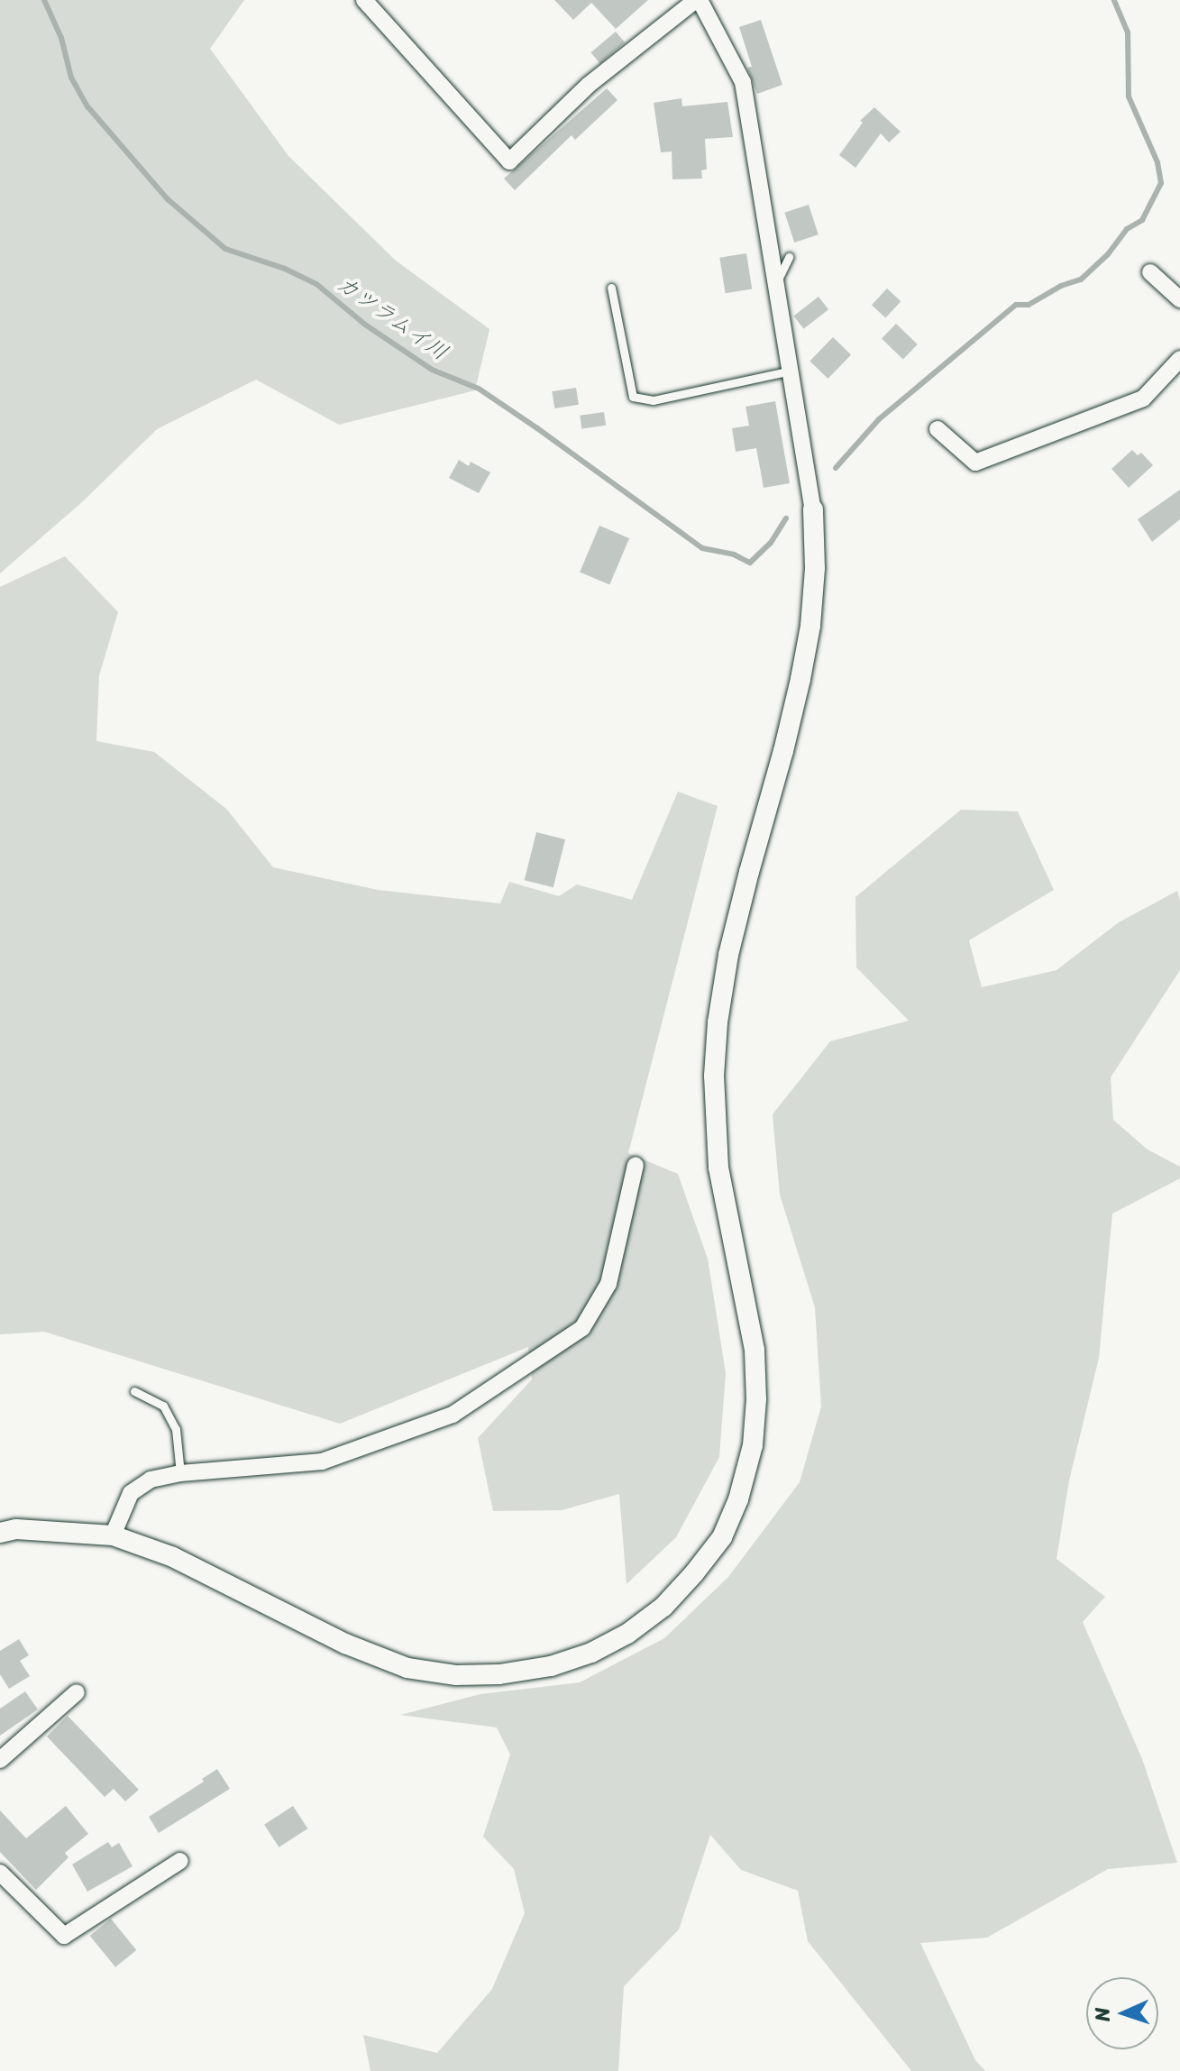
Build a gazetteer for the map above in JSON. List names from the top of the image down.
{
  "water": ["カツラムイ川"],
  "north": "left"
}
